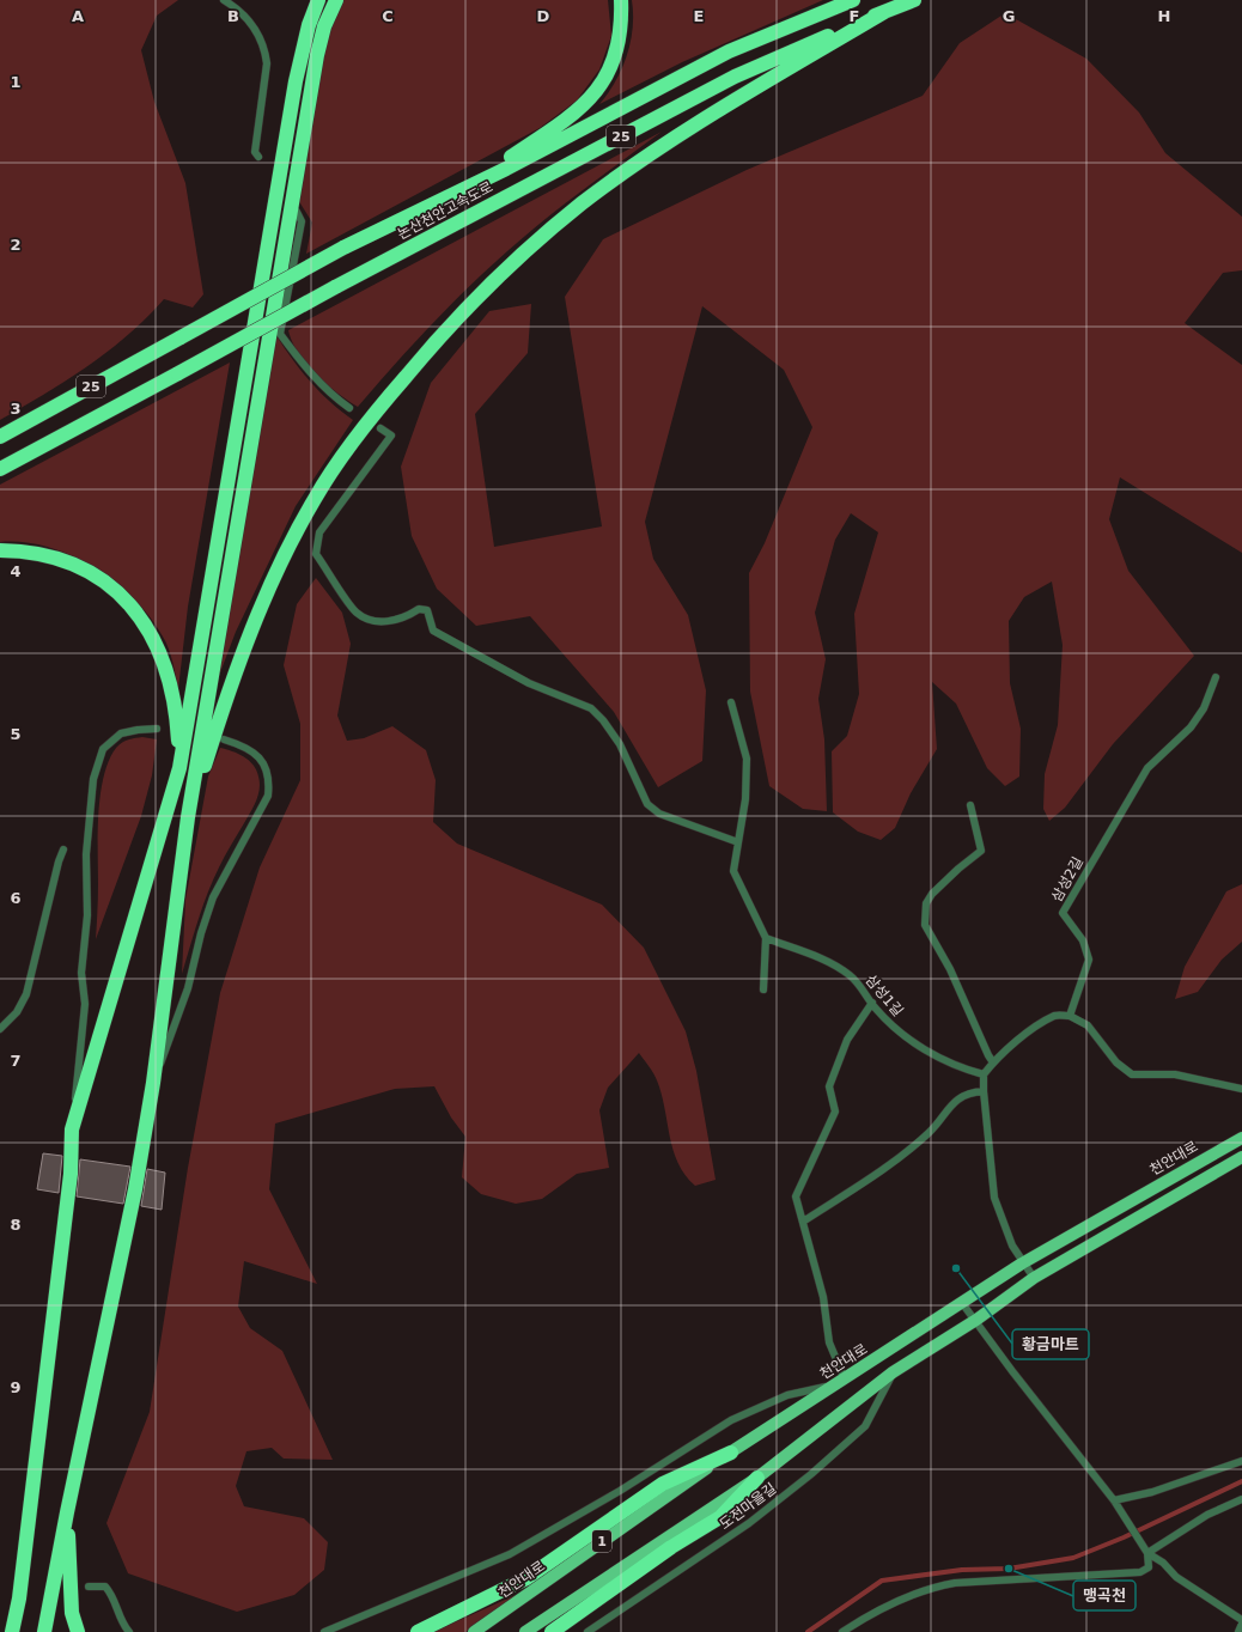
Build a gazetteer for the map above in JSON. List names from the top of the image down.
{
  "streets": {
    "highway": ["25", "논산천안고속도로"],
    "main road": ["천안대로", "1"],
    "lane": ["삼성2길", "삼성1길", "도전마을길"]
  },
  "crossings": [
    ["도전마을길", "1"]
  ],
  "places": ["황금마트", "맹곡천"],
  "grid": {
    "columns": [
      "A",
      "B",
      "C",
      "D",
      "E",
      "F",
      "G",
      "H"
    ],
    "rows": [
      "1",
      "2",
      "3",
      "4",
      "5",
      "6",
      "7",
      "8",
      "9"
    ]
  }
}
